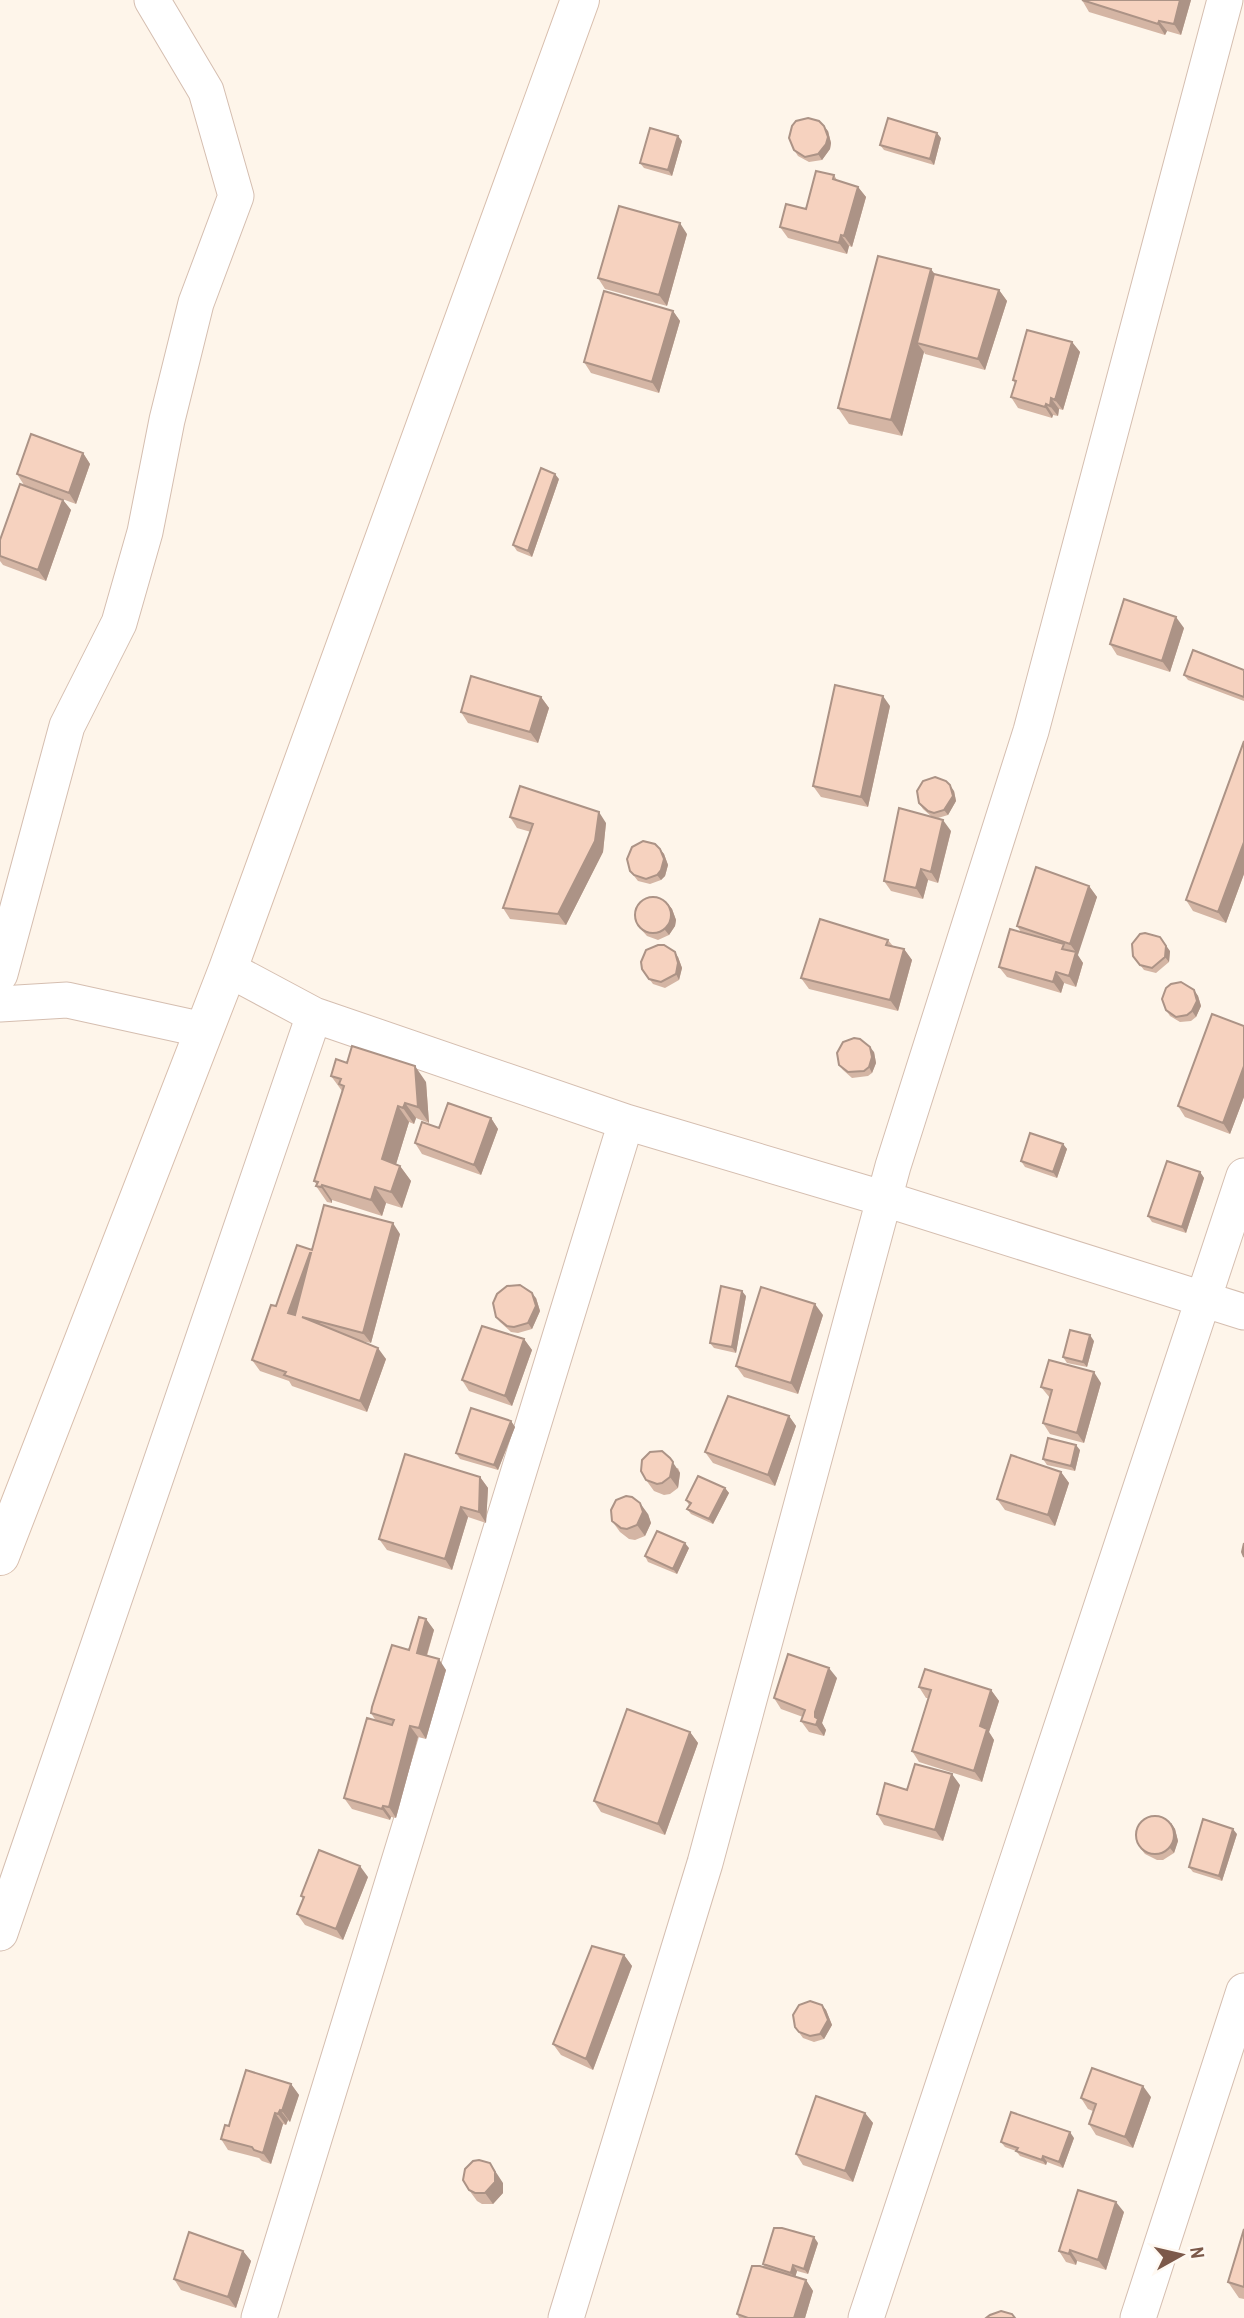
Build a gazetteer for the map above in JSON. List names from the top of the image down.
{
  "north": "right"
}
